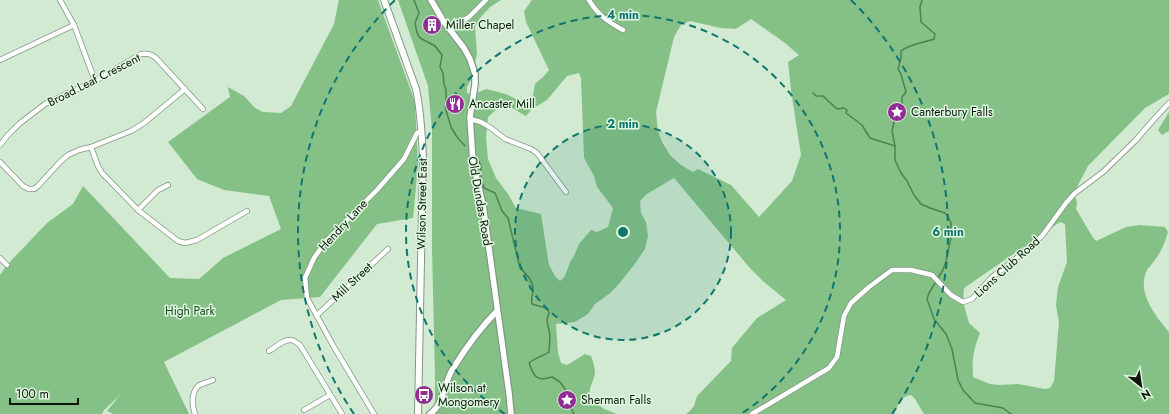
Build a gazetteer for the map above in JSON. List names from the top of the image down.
{
  "streets": {
    "main road": ["Wilson Street East"],
    "street": [
      "Broad Leaf Crescent",
      "Old Dundas Road",
      "Hendry Lane",
      "Lions Club Road",
      "Mill Street"
    ]
  },
  "crossings": [
    ["Wilson Street East", "Hendry Lane"],
    ["Hendry Lane", "Mill Street"]
  ],
  "parks": ["High Park"],
  "places": {
    "building": ["Miller Chapel"],
    "restaurant": ["Ancaster Mill"],
    "place": ["Canterbury Falls", "Sherman Falls"],
    "bus stop": ["Wilson at Mongomery"]
  },
  "scale_bar": "100 m",
  "north": "bottom right",
  "rings": ["4 min", "2 min", "6 min"]
}
